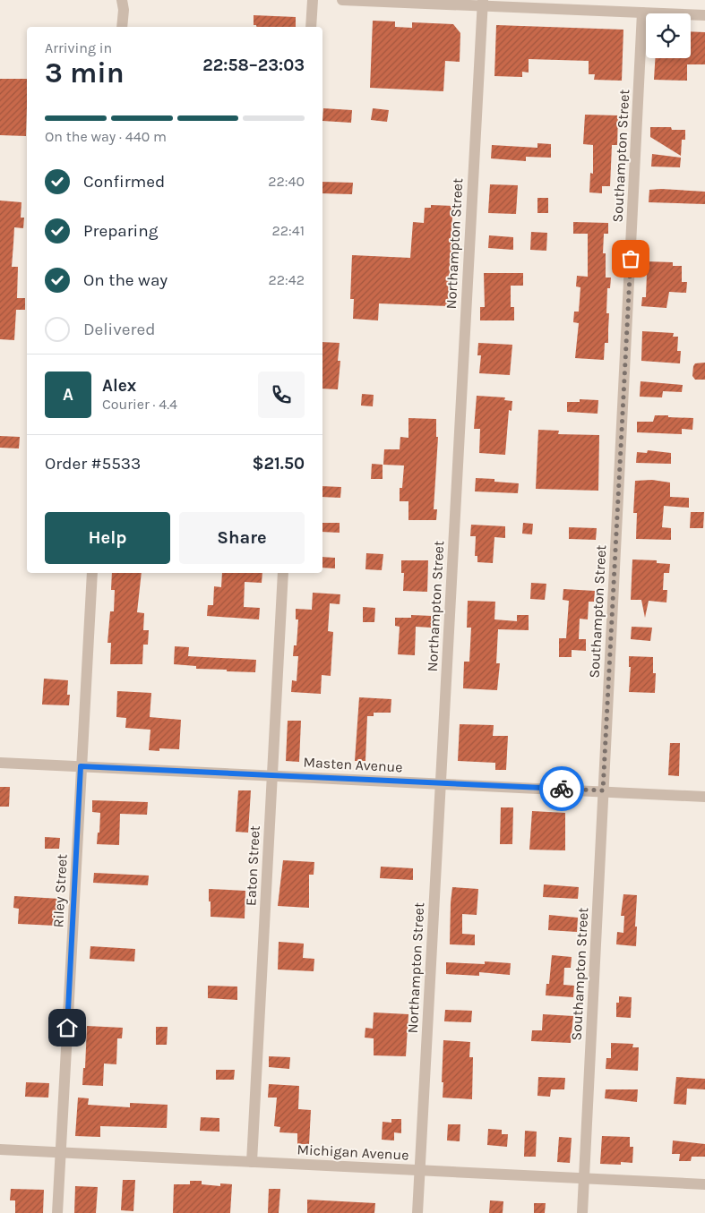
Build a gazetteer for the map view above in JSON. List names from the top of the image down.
{
  "streets": {
    "street": [
      "Southampton Street",
      "Northampton Street",
      "Masten Avenue",
      "Eaton Street",
      "Riley Street",
      "Michigan Avenue"
    ]
  },
  "crossings": [
    ["Southampton Street", "Masten Avenue"],
    ["Southampton Street", "Michigan Avenue"],
    ["Northampton Street", "Masten Avenue"],
    ["Northampton Street", "Michigan Avenue"],
    ["Masten Avenue", "Eaton Street"],
    ["Masten Avenue", "Riley Street"],
    ["Eaton Street", "Michigan Avenue"],
    ["Riley Street", "Michigan Avenue"]
  ],
  "page": {
    "heading": ["3 min", "Arriving in", "22:58–23:03"],
    "panel": [
      "Alex",
      "Courier · 4.4",
      "Order #5533",
      "$21.50"
    ],
    "bar": "On the way · 440 m",
    "list": [
      ["Confirmed", "22:40"],
      ["Preparing", "22:41"],
      ["On the way", "22:42"],
      "Delivered"
    ],
    "round": "A",
    "buttons": ["Help", "Share"]
  }
}
